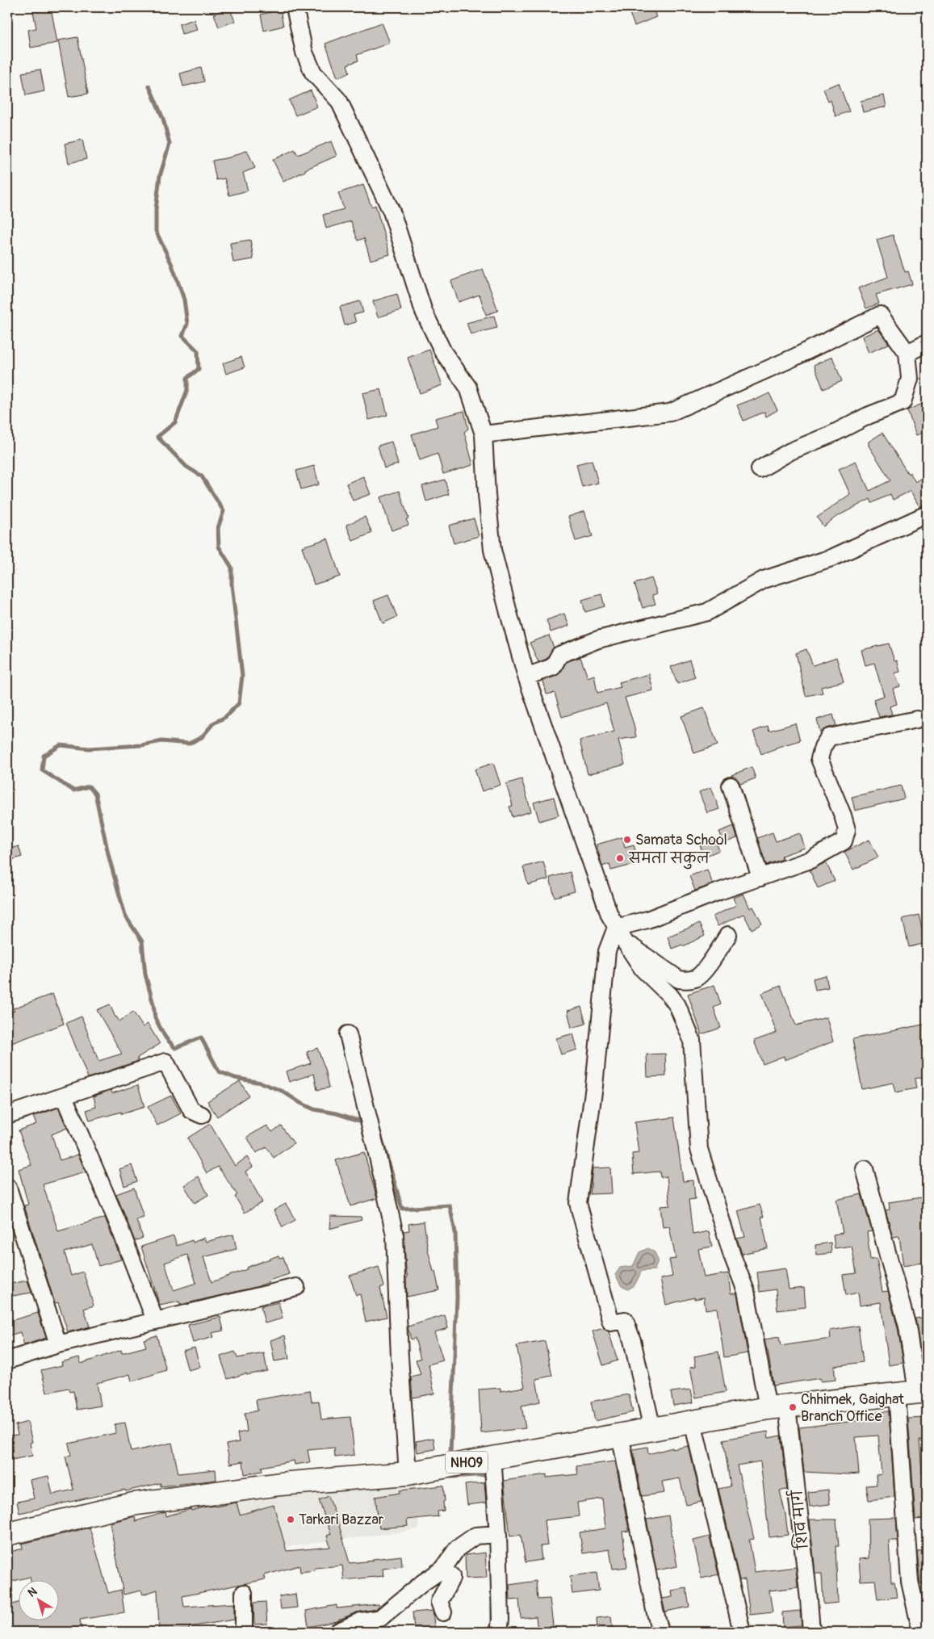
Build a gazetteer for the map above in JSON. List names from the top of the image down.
{
  "streets": {
    "main road": ["NH09"],
    "street": ["शिव मार्ग"]
  },
  "crossings": [
    ["NH09", "शिव मार्ग"]
  ],
  "places": [
    "Samata School",
    "समता सकुल",
    "Chhimek, Gaighat Branch Office",
    "Tarkari Bazzar"
  ],
  "north": "top left"
}
